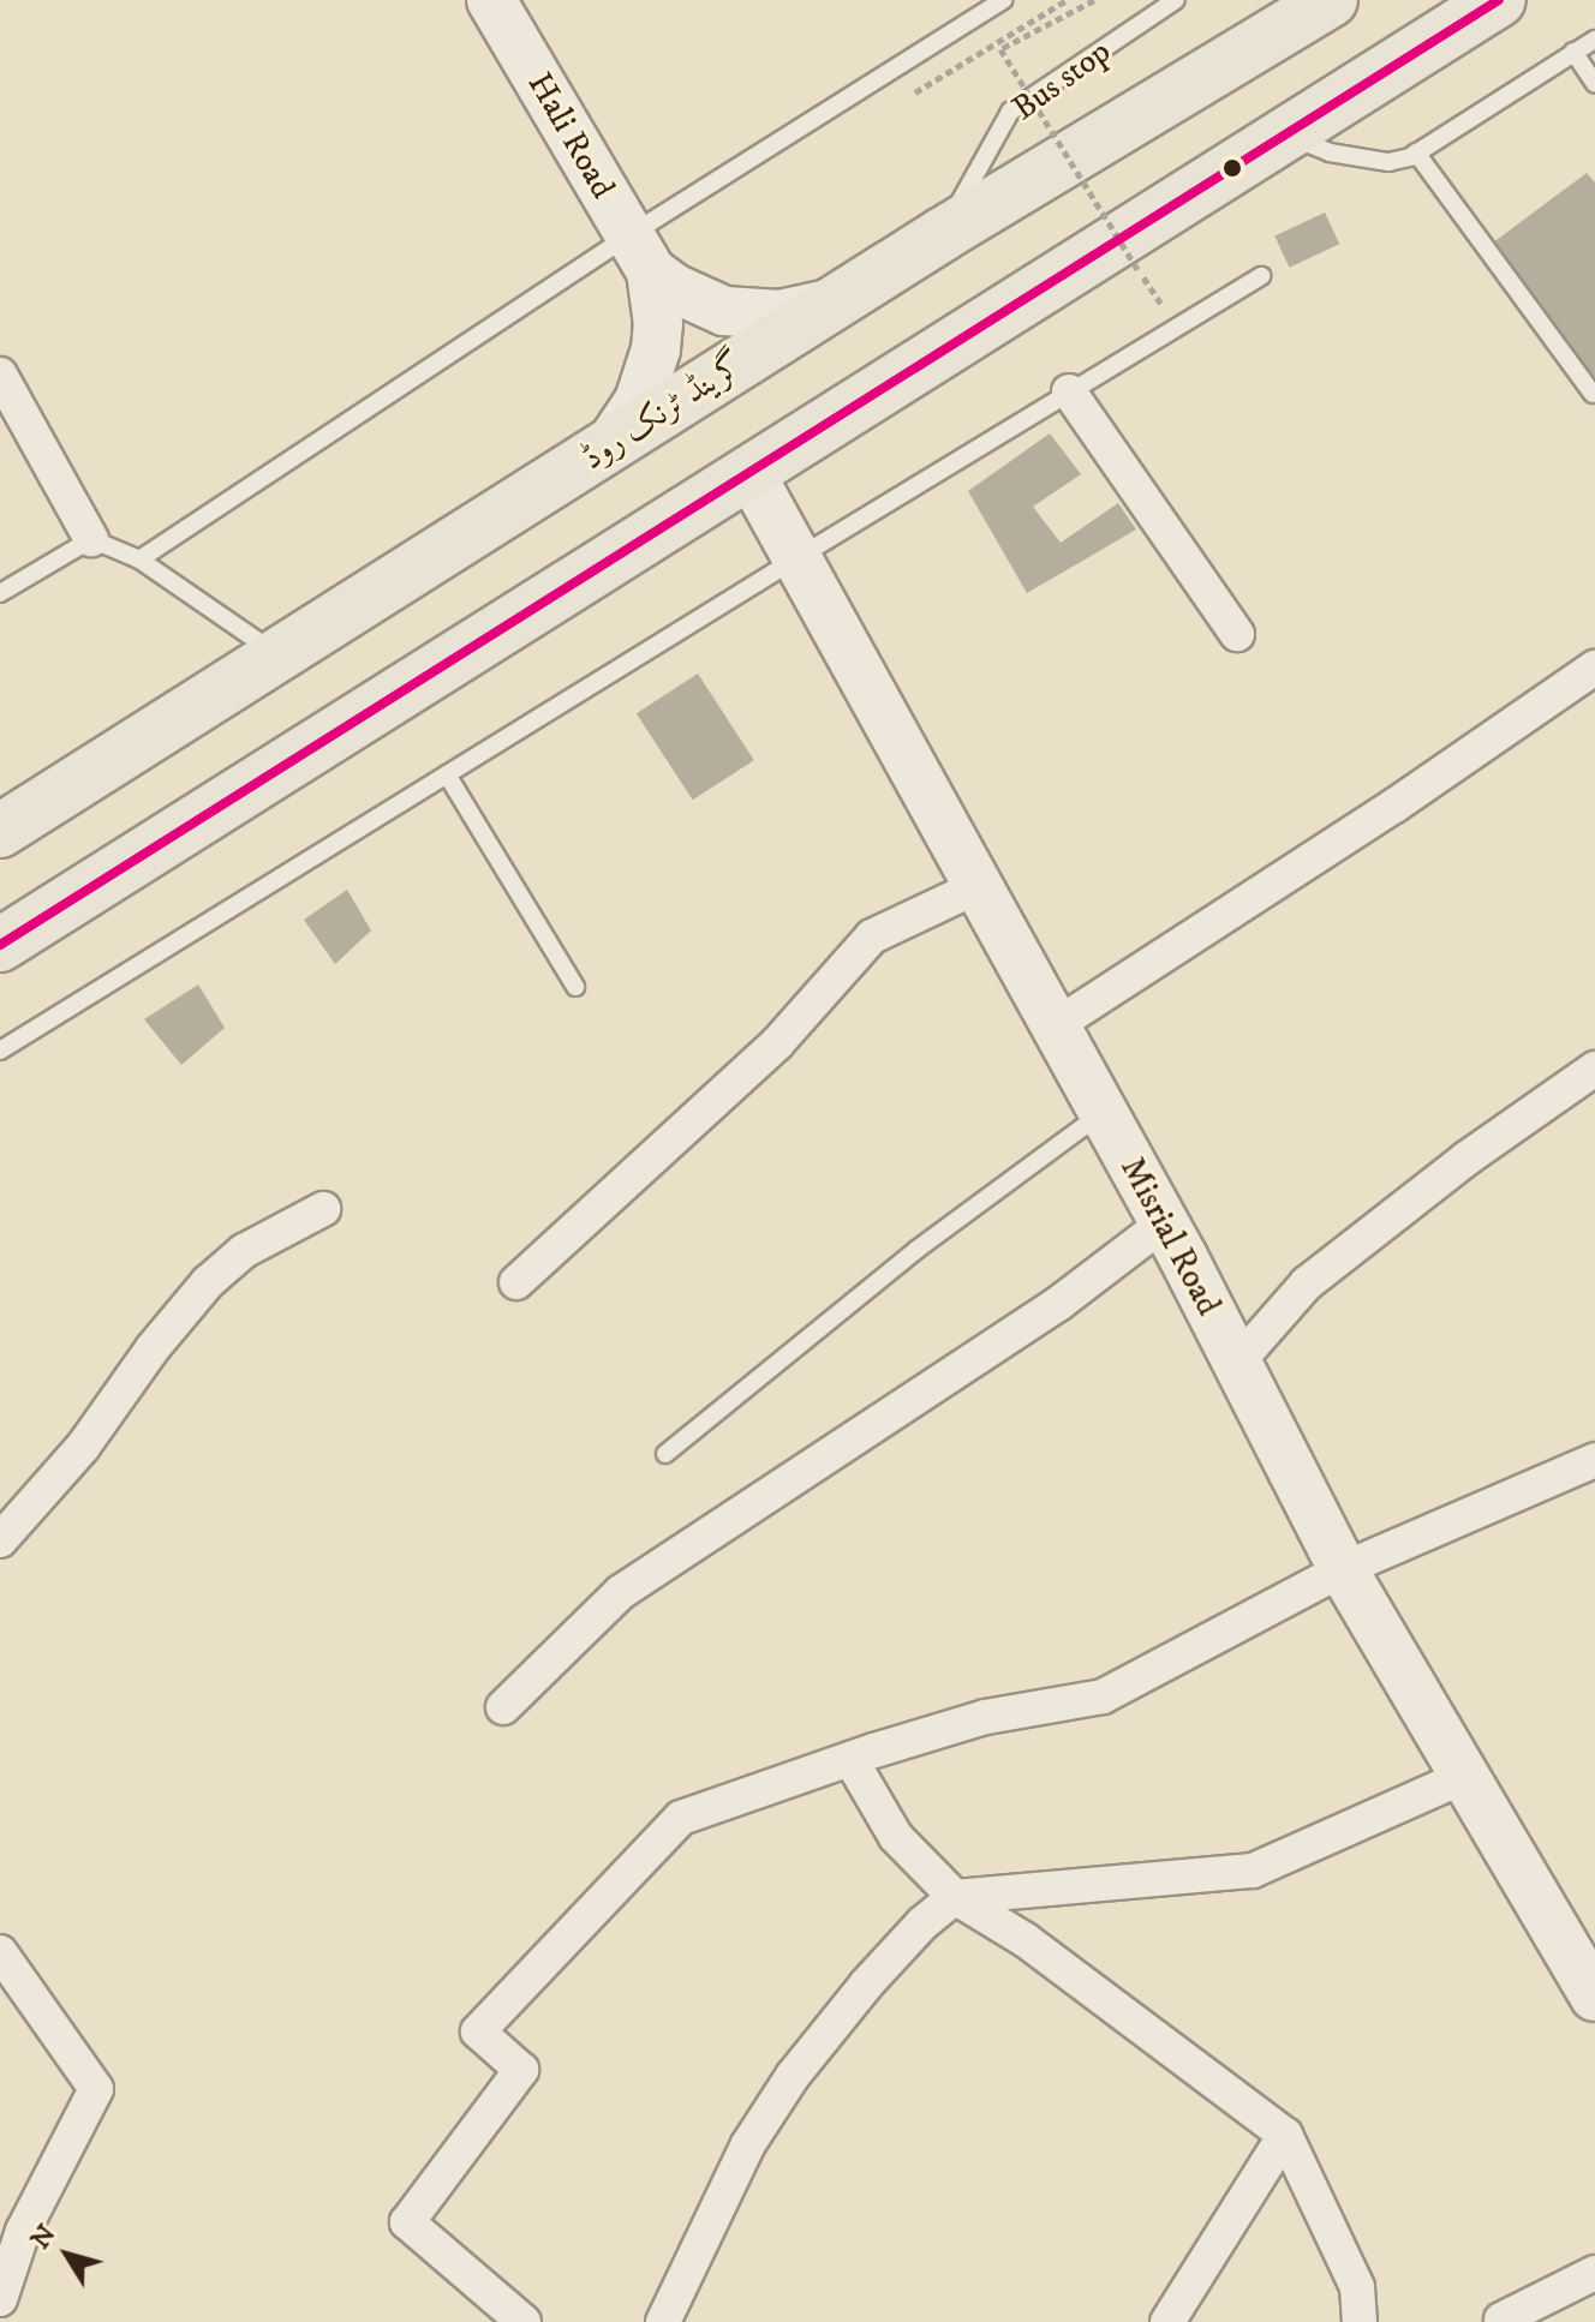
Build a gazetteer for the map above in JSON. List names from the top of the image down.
{
  "streets": {
    "highway": ["گرینڈ ٹرنک روڈ"],
    "main road": ["Hali Road", "Misrial Road"],
    "lane": ["Bus stop"]
  },
  "crossings": [
    ["Bus stop", "گرینڈ ٹرنک روڈ"],
    ["Hali Road", "گرینڈ ٹرنک روڈ"]
  ],
  "north": "top left"
}
